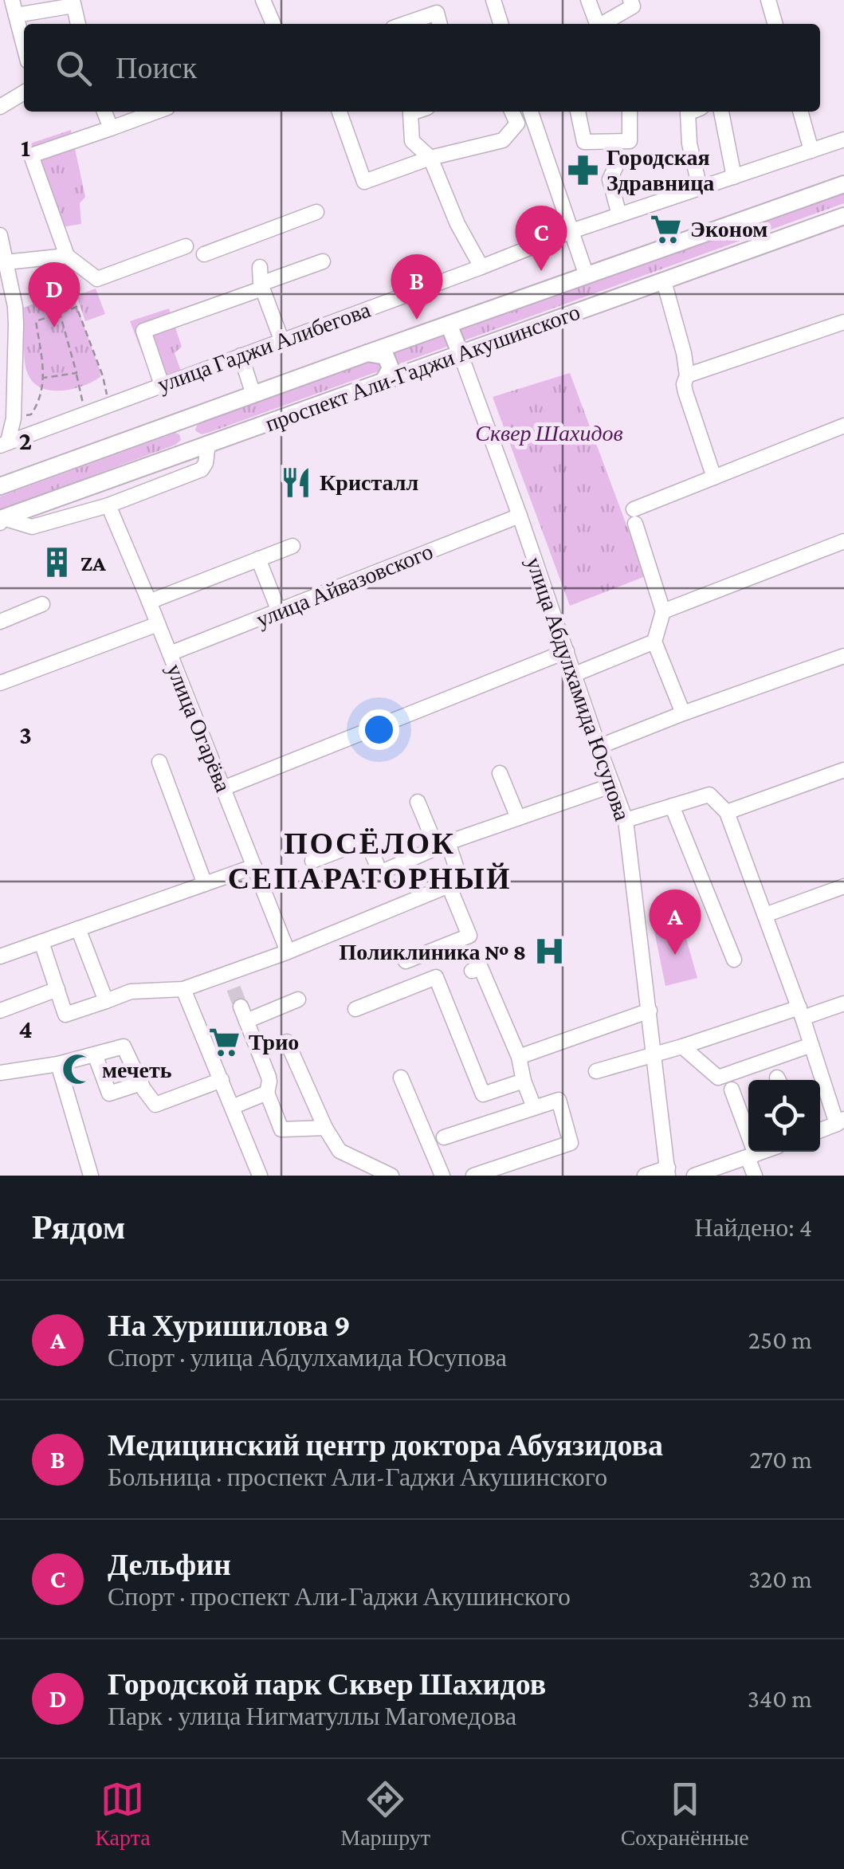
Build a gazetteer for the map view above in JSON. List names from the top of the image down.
{
  "streets": {
    "main road": ["проспект Али-Гаджи Акушинского"],
    "street": [
      "улица Гаджи Алибегова",
      "улица Айвазовского",
      "улица Абдулхамида Юсупова",
      "улица Огарёва"
    ]
  },
  "crossings": [
    ["проспект Али-Гаджи Акушинского", "улица Абдулхамида Юсупова"],
    ["улица Айвазовского", "улица Абдулхамида Юсупова"],
    ["улица Айвазовского", "улица Огарёва"]
  ],
  "districts": ["ПОСЁЛОК СЕПАРАТОРНЫЙ"],
  "parks": ["Сквер Шахидов"],
  "places": {
    "pharmacy": ["Городская Здравница"],
    "supermarket": ["Эконом", "Трио"],
    "restaurant": ["Кристалл"],
    "building": ["ZA"],
    "hospital": ["Поликлиника № 8"],
    "mosque": ["мечеть"]
  },
  "page": {
    "search": "Поиск",
    "pins": [
      "C",
      "B",
      "D",
      "A"
    ],
    "heading": ["Рядом", "Найдено: 4"],
    "list": [
      {
        "mark": "A",
        "name": "На Хуришилова 9",
        "note": "Спорт · улица Абдулхамида Юсупова",
        "value": "250 m"
      },
      {
        "mark": "B",
        "name": "Медицинский центр доктора Абуязидова",
        "note": "Больница · проспект Али-Гаджи Акушинского",
        "value": "270 m"
      },
      {
        "mark": "C",
        "name": "Дельфин",
        "note": "Спорт · проспект Али-Гаджи Акушинского",
        "value": "320 m"
      },
      {
        "mark": "D",
        "name": "Городской парк Сквер Шахидов",
        "note": "Парк · улица Нигматуллы Магомедова",
        "value": "340 m"
      }
    ],
    "nav": ["Карта", "Маршрут", "Сохранённые"]
  },
  "grid": {
    "rows": [
      "1",
      "2",
      "3",
      "4"
    ]
  }
}
